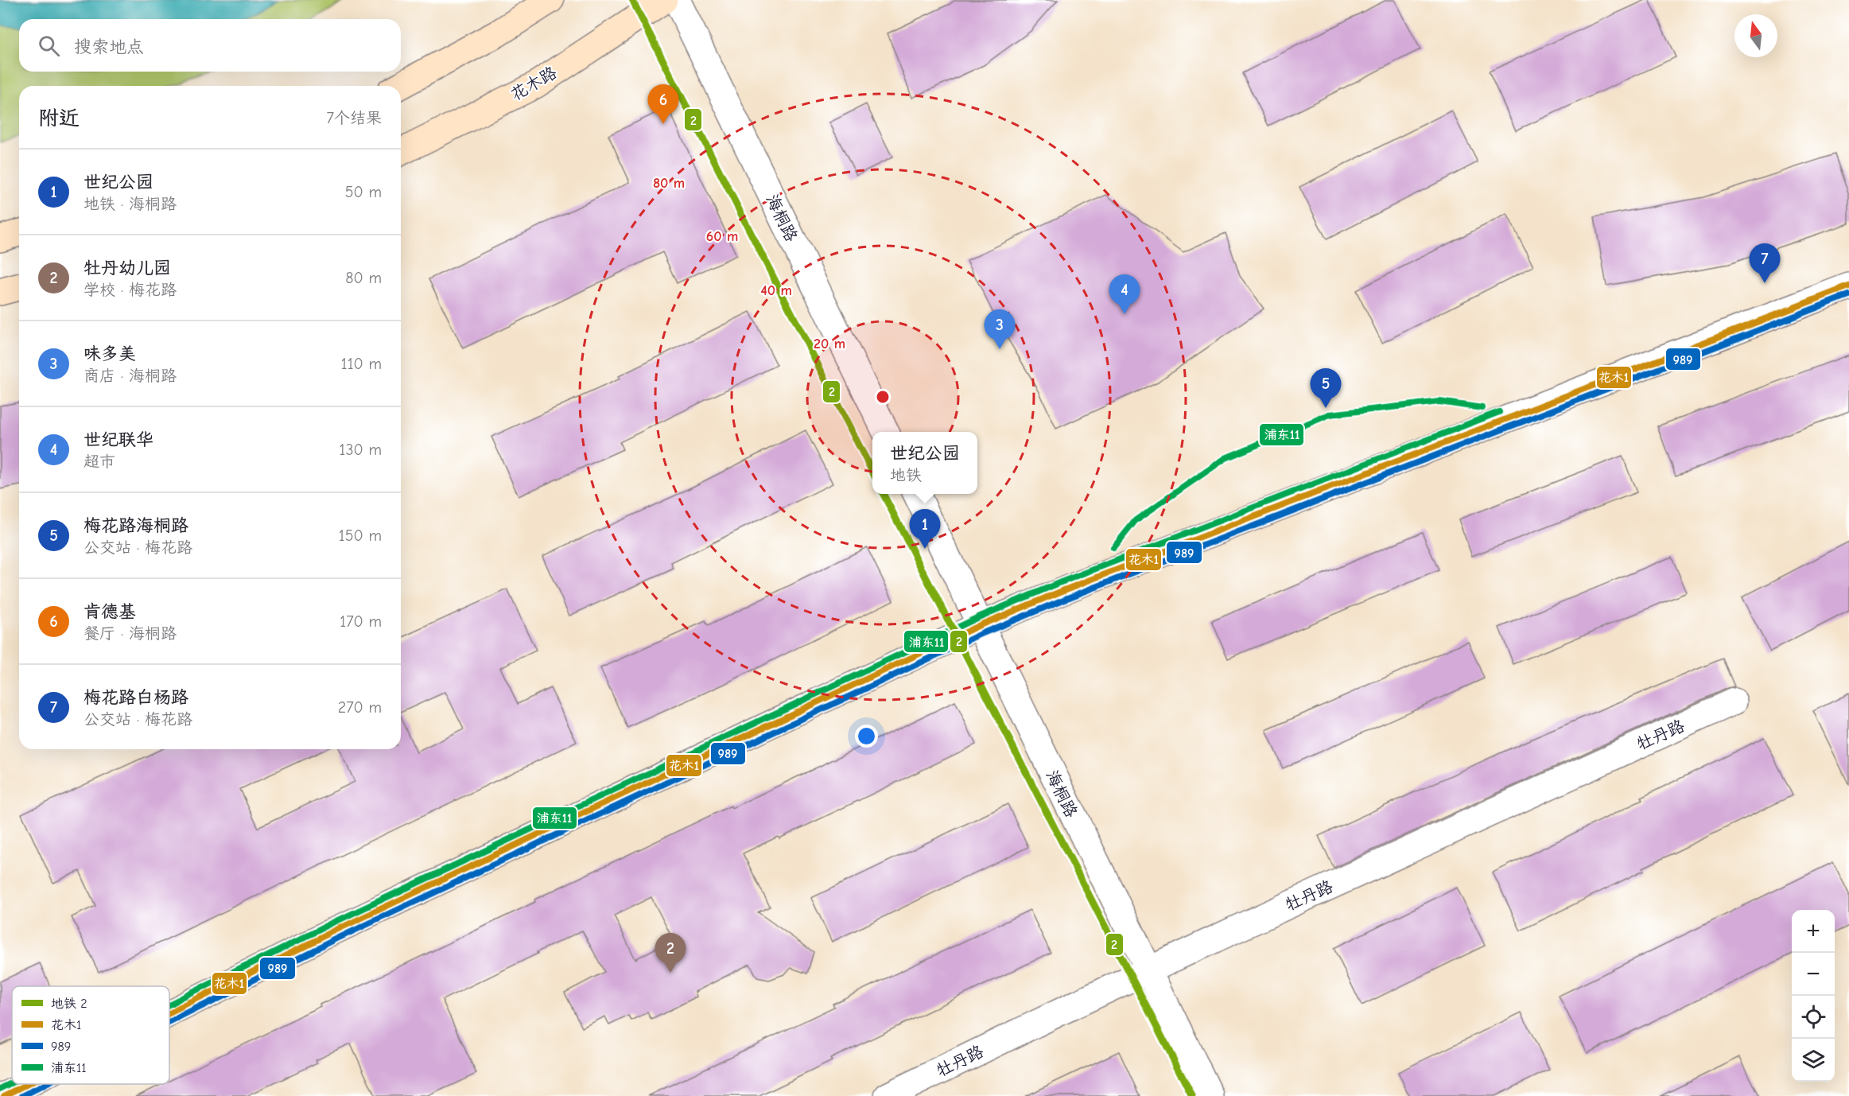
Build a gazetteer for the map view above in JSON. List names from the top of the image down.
{
  "streets": {
    "main road": ["花木路"],
    "street": ["海桐路", "牡丹路"]
  },
  "crossings": [
    ["海桐路", "牡丹路"]
  ],
  "lines": [
    "metro line 2",
    "transit line 花木1",
    "transit line 989",
    "transit line 浦东11"
  ],
  "legend": [
    "地铁 2",
    "花木1",
    "989",
    "浦东11"
  ],
  "north": "top",
  "page": {
    "search": "搜索地点",
    "pins": [
      "6",
      "7",
      "4",
      "3",
      "5",
      "1",
      "2"
    ],
    "heading": ["附近", "7个结果"],
    "list": [
      {
        "mark": "1",
        "name": "世纪公园",
        "note": "地铁 · 海桐路",
        "value": "50 m"
      },
      {
        "mark": "2",
        "name": "牡丹幼儿园",
        "note": "学校 · 梅花路",
        "value": "80 m"
      },
      {
        "mark": "3",
        "name": "味多美",
        "note": "商店 · 海桐路",
        "value": "110 m"
      },
      {
        "mark": "4",
        "name": "世纪联华",
        "note": "超市",
        "value": "130 m"
      },
      {
        "mark": "5",
        "name": "梅花路海桐路",
        "note": "公交站 · 梅花路",
        "value": "150 m"
      },
      {
        "mark": "6",
        "name": "肯德基",
        "note": "餐厅 · 海桐路",
        "value": "170 m"
      },
      {
        "mark": "7",
        "name": "梅花路白杨路",
        "note": "公交站 · 梅花路",
        "value": "270 m"
      }
    ],
    "popup": ["世纪公园", "地铁"],
    "map_buttons": ["+", "−"]
  },
  "rings": [
    "80 m",
    "60 m",
    "40 m",
    "20 m"
  ]
}
